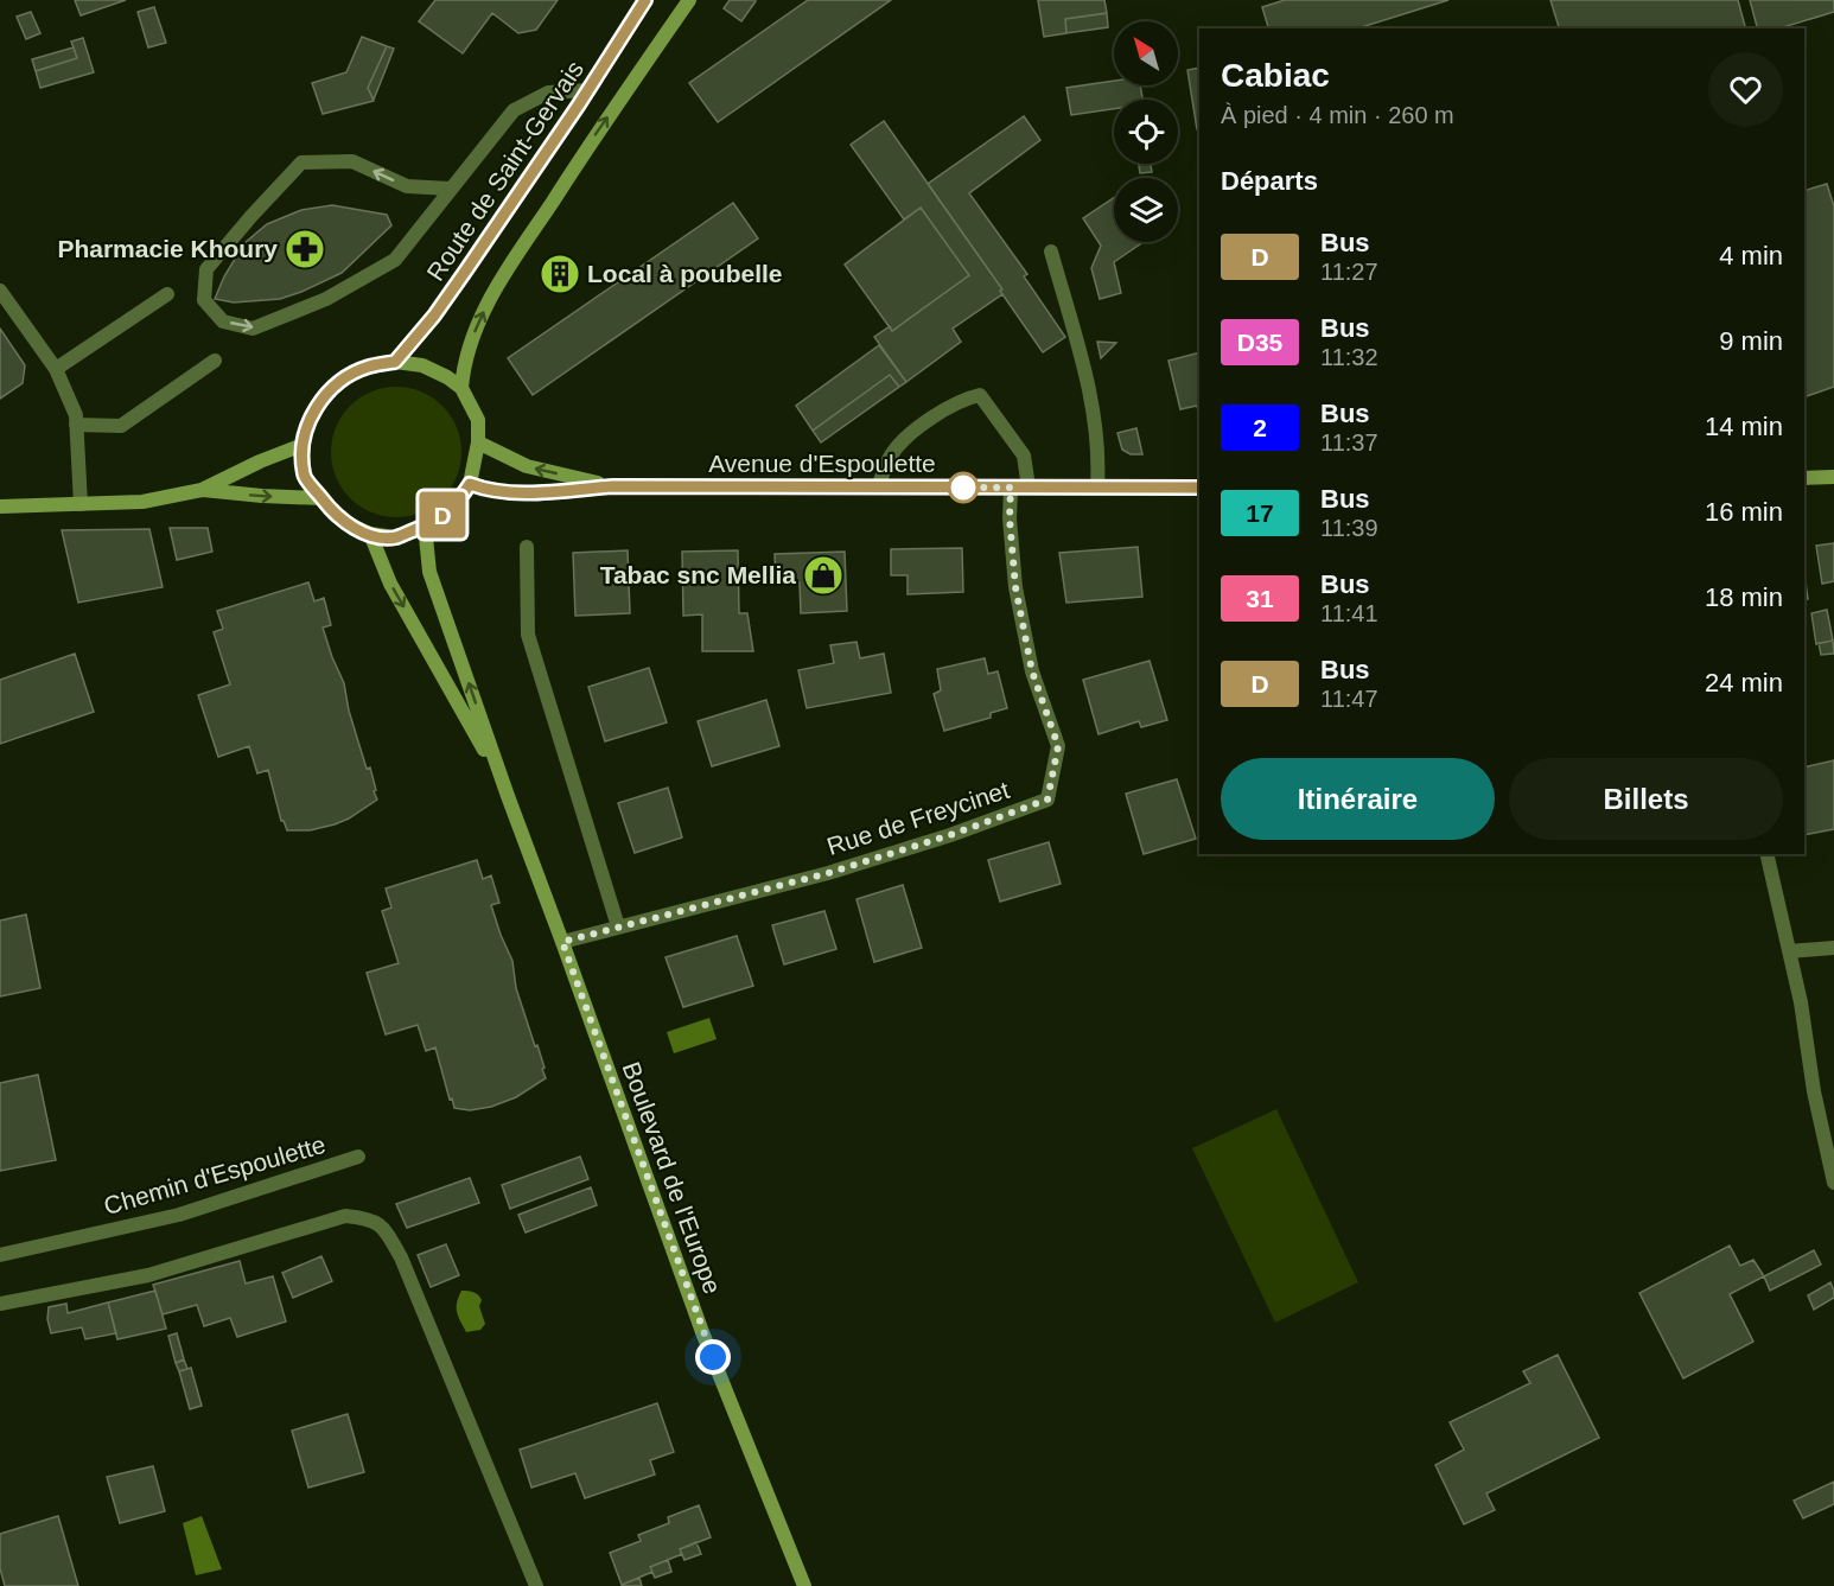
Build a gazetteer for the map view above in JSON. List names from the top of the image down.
{
  "streets": {
    "main road": ["Route de Saint-Gervais", "Avenue d'Espoulette", "Boulevard de l'Europe"],
    "street": ["Rue de Freycinet", "Chemin d'Espoulette"]
  },
  "crossings": [
    ["Route de Saint-Gervais", "Avenue d'Espoulette"],
    ["Route de Saint-Gervais", "Boulevard de l'Europe"],
    ["Avenue d'Espoulette", "Rue de Freycinet"],
    ["Avenue d'Espoulette", "Boulevard de l'Europe"],
    ["Rue de Freycinet", "Boulevard de l'Europe"]
  ],
  "places": {
    "pharmacy": ["Pharmacie Khoury"],
    "building": ["Local à poubelle"],
    "shop": ["Tabac snc Mellia"]
  },
  "lines": ["bus line D"],
  "north": "top left",
  "page": {
    "on_map": "D",
    "heading": [
      ["Cabiac", "À pied · 4 min · 260 m"],
      "Départs"
    ],
    "list": [
      {
        "mark": "D",
        "name": "Bus",
        "note": "11:27",
        "value": "4 min"
      },
      {
        "mark": "D35",
        "name": "Bus",
        "note": "11:32",
        "value": "9 min"
      },
      {
        "mark": "2",
        "name": "Bus",
        "note": "11:37",
        "value": "14 min"
      },
      {
        "mark": "17",
        "name": "Bus",
        "note": "11:39",
        "value": "16 min"
      },
      {
        "mark": "31",
        "name": "Bus",
        "note": "11:41",
        "value": "18 min"
      },
      {
        "mark": "D",
        "name": "Bus",
        "note": "11:47",
        "value": "24 min"
      }
    ],
    "buttons": ["Itinéraire", "Billets"]
  }
}
